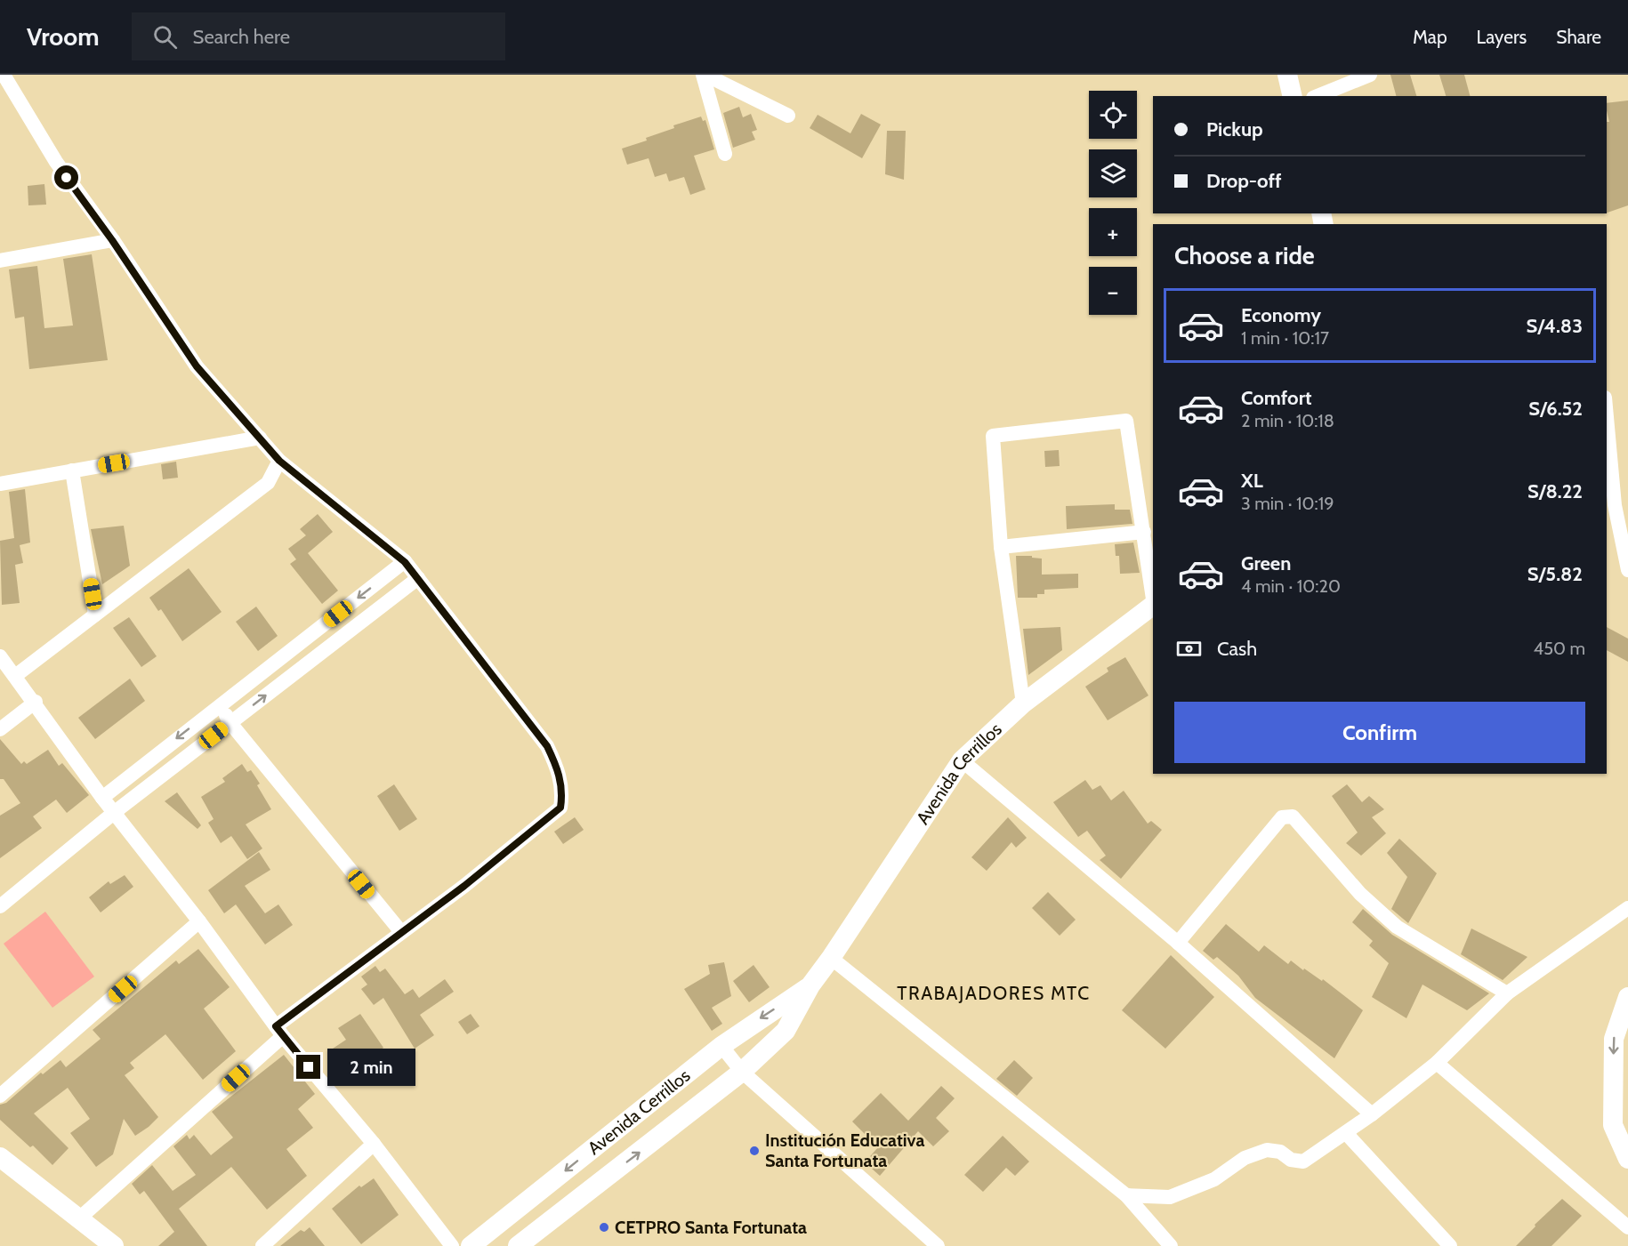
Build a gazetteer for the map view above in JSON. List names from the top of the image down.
{
  "streets": {
    "street": ["Avenida Cerrillos"]
  },
  "districts": ["TRABAJADORES MTC"],
  "places": ["Institución Educativa Santa Fortunata", "CETPRO Santa Fortunata"],
  "page": {
    "header": "Vroom",
    "search": "Search here",
    "nav": ["Map", "Layers", "Share"],
    "map_buttons": ["+", "−"],
    "banner": ["Pickup", "Drop-off"],
    "heading": "Choose a ride",
    "list": [
      {
        "name": "Economy",
        "note": "1 min · 10:17",
        "value": "S/4.83"
      },
      {
        "name": "Comfort",
        "note": "2 min · 10:18",
        "value": "S/6.52"
      },
      {
        "name": "XL",
        "note": "3 min · 10:19",
        "value": "S/8.22"
      },
      {
        "name": "Green",
        "note": "4 min · 10:20",
        "value": "S/5.82"
      }
    ],
    "pay": ["Cash", "450 m"],
    "buttons": "Confirm",
    "bubble": "2 min"
  }
}
